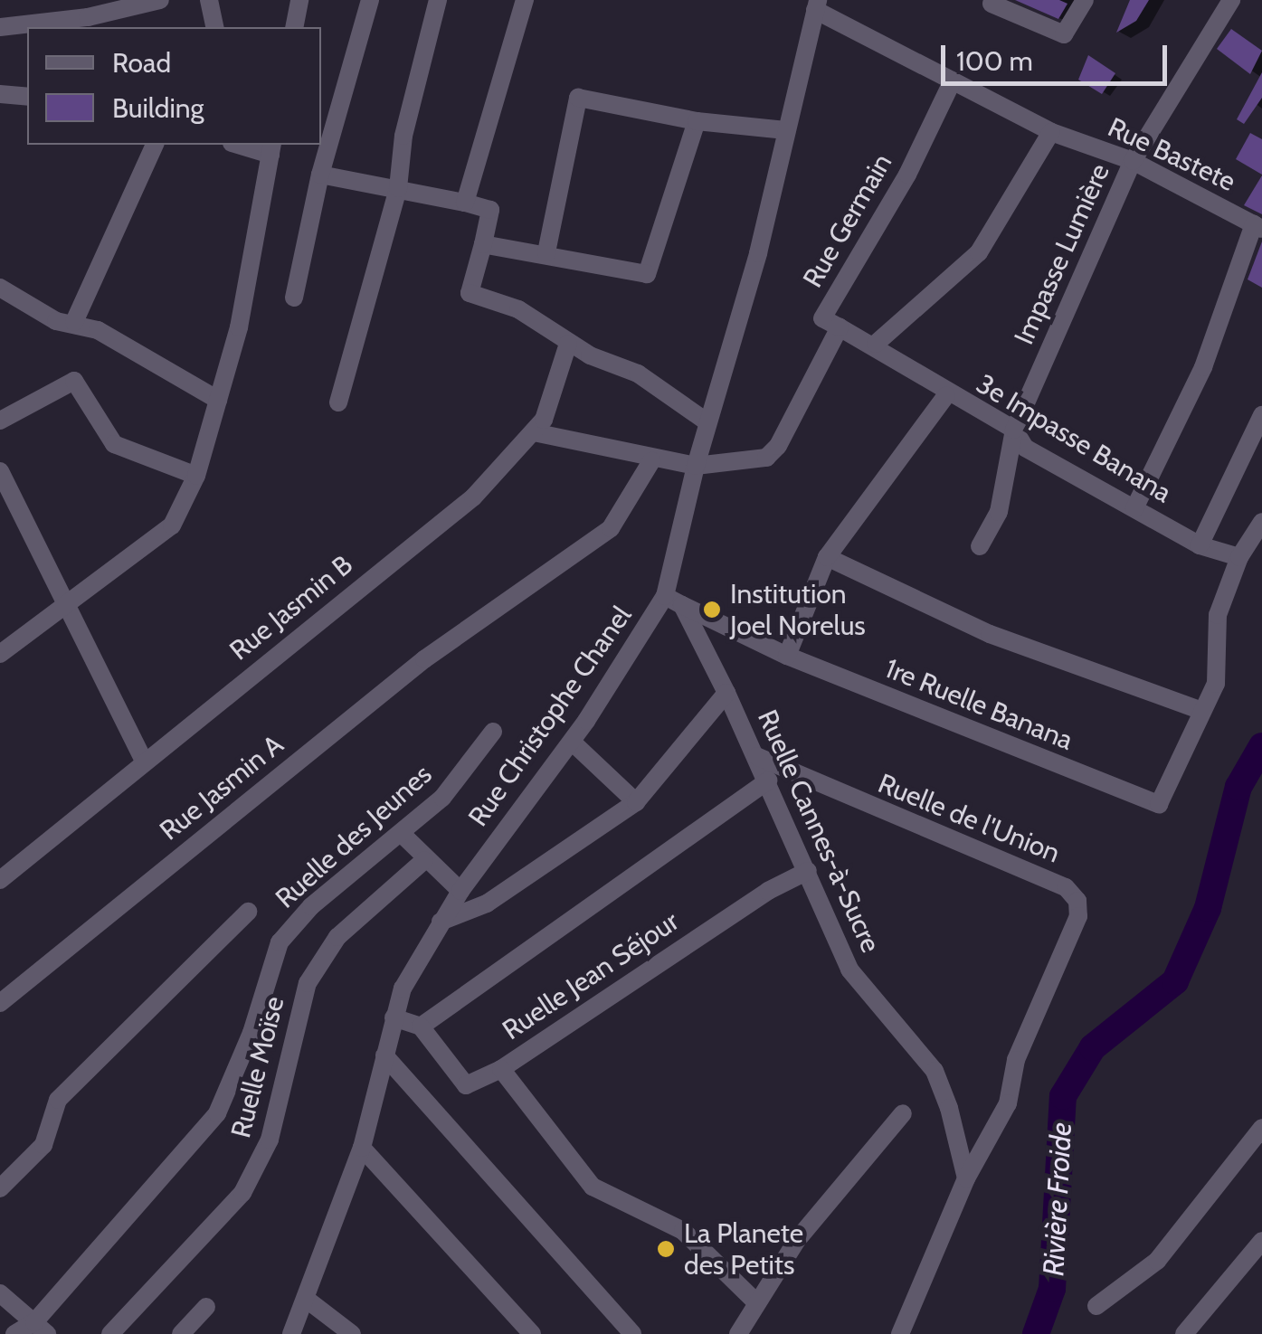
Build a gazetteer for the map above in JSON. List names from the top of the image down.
{
  "streets": {
    "street": [
      "Rue Bastete",
      "Rue Germain",
      "Impasse Lumière",
      "3e Impasse Banana",
      "Rue Jasmin B",
      "1re Ruelle Banana",
      "Rue Christophe Chanel",
      "Rue Jasmin A",
      "Ruelle de l'Union",
      "Ruelle Cannes-à-Sucre",
      "Ruelle des Jeunes",
      "Ruelle Jean Séjour",
      "Ruelle Moïse"
    ]
  },
  "crossings": [
    ["Rue Bastete", "Rue Germain"],
    ["Rue Bastete", "Impasse Lumière"],
    ["Rue Bastete", "Rue Christophe Chanel"],
    ["Rue Germain", "3e Impasse Banana"],
    ["Rue Germain", "Rue Christophe Chanel"],
    ["Impasse Lumière", "3e Impasse Banana"],
    ["1re Ruelle Banana", "Rue Christophe Chanel"],
    ["1re Ruelle Banana", "Ruelle Cannes-à-Sucre"],
    ["Rue Christophe Chanel", "Ruelle Cannes-à-Sucre"],
    ["Ruelle de l'Union", "Ruelle Cannes-à-Sucre"],
    ["Ruelle Cannes-à-Sucre", "Ruelle Jean Séjour"]
  ],
  "water": ["Rivière Froide"],
  "places": ["Institution Joel Norelus", "La Planete des Petits"],
  "legend": ["Road", "Building"],
  "scale_bar": "100 m"
}
